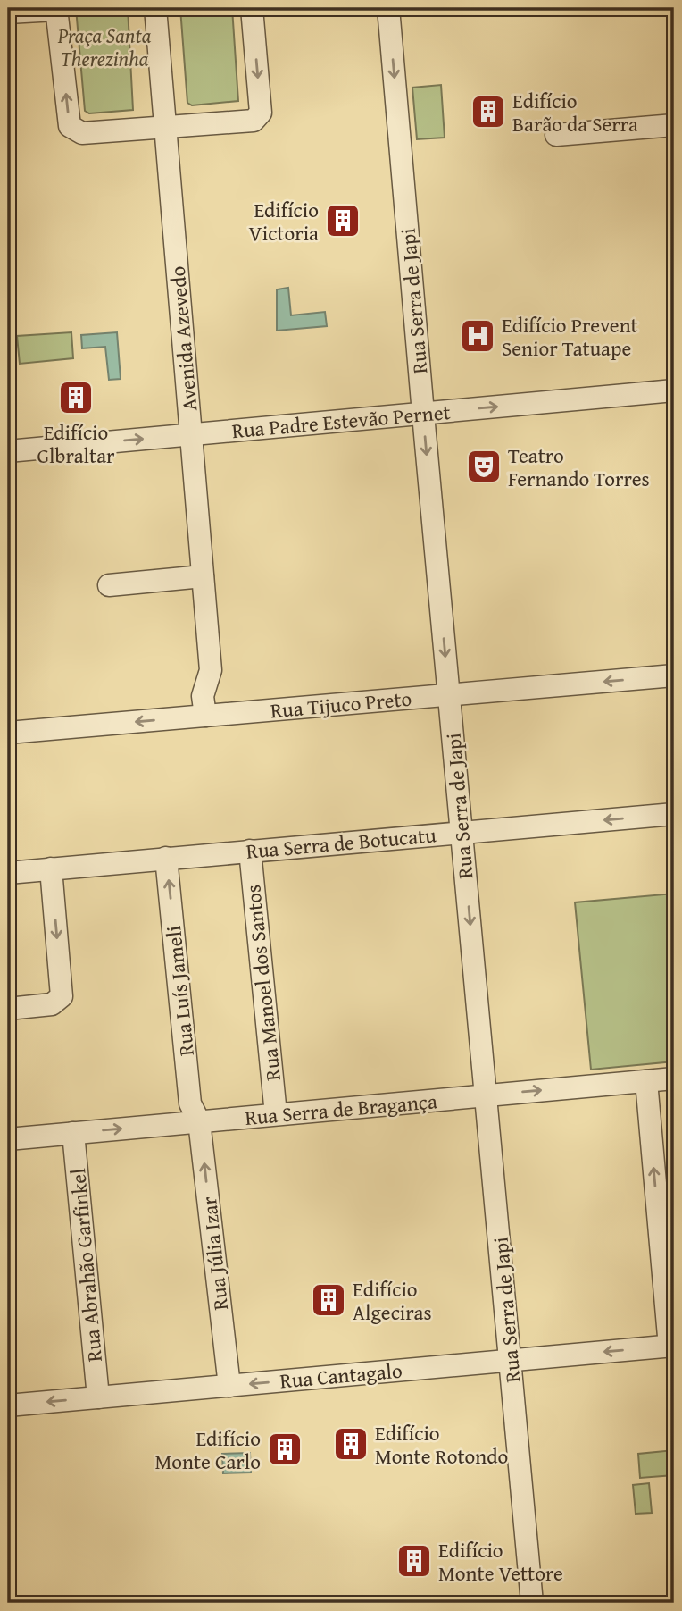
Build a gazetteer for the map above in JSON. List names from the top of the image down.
{
  "streets": {
    "street": [
      "Rua Serra de Japi",
      "Avenida Azevedo",
      "Rua Padre Estevão Pernet",
      "Rua Tijuco Preto",
      "Rua Serra de Botucatu",
      "Rua Manoel dos Santos",
      "Rua Luís Jameli",
      "Rua Serra de Bragança",
      "Rua Júlia Izar",
      "Rua Abrahão Garfinkel",
      "Rua Cantagalo"
    ]
  },
  "crossings": [
    ["Rua Serra de Japi", "Rua Padre Estevão Pernet"],
    ["Rua Serra de Japi", "Rua Tijuco Preto"],
    ["Rua Serra de Japi", "Rua Serra de Botucatu"],
    ["Rua Serra de Japi", "Rua Serra de Bragança"],
    ["Rua Serra de Japi", "Rua Cantagalo"],
    ["Avenida Azevedo", "Rua Padre Estevão Pernet"],
    ["Avenida Azevedo", "Rua Tijuco Preto"],
    ["Rua Serra de Botucatu", "Rua Manoel dos Santos"],
    ["Rua Serra de Botucatu", "Rua Luís Jameli"],
    ["Rua Manoel dos Santos", "Rua Serra de Bragança"],
    ["Rua Luís Jameli", "Rua Serra de Bragança"],
    ["Rua Luís Jameli", "Rua Júlia Izar"],
    ["Rua Serra de Bragança", "Rua Júlia Izar"],
    ["Rua Serra de Bragança", "Rua Abrahão Garfinkel"],
    ["Rua Júlia Izar", "Rua Cantagalo"],
    ["Rua Abrahão Garfinkel", "Rua Cantagalo"]
  ],
  "one_way": [
    "Rua Serra de Japi",
    "Rua Padre Estevão Pernet",
    "Rua Tijuco Preto",
    "Rua Luís Jameli",
    "Rua Serra de Bragança",
    "Rua Júlia Izar",
    "Rua Cantagalo"
  ],
  "parks": ["Praça Santa Therezinha"],
  "places": {
    "building": [
      "Edifício Barão da Serra",
      "Edifício Victoria",
      "Edifício Glbraltar",
      "Edifício Algeciras",
      "Edifício Monte Rotondo",
      "Edifício Monte Carlo",
      "Edifício Monte Vettore"
    ],
    "hospital": ["Edifício Prevent Senior Tatuape"],
    "theatre": ["Teatro Fernando Torres"]
  }
}
